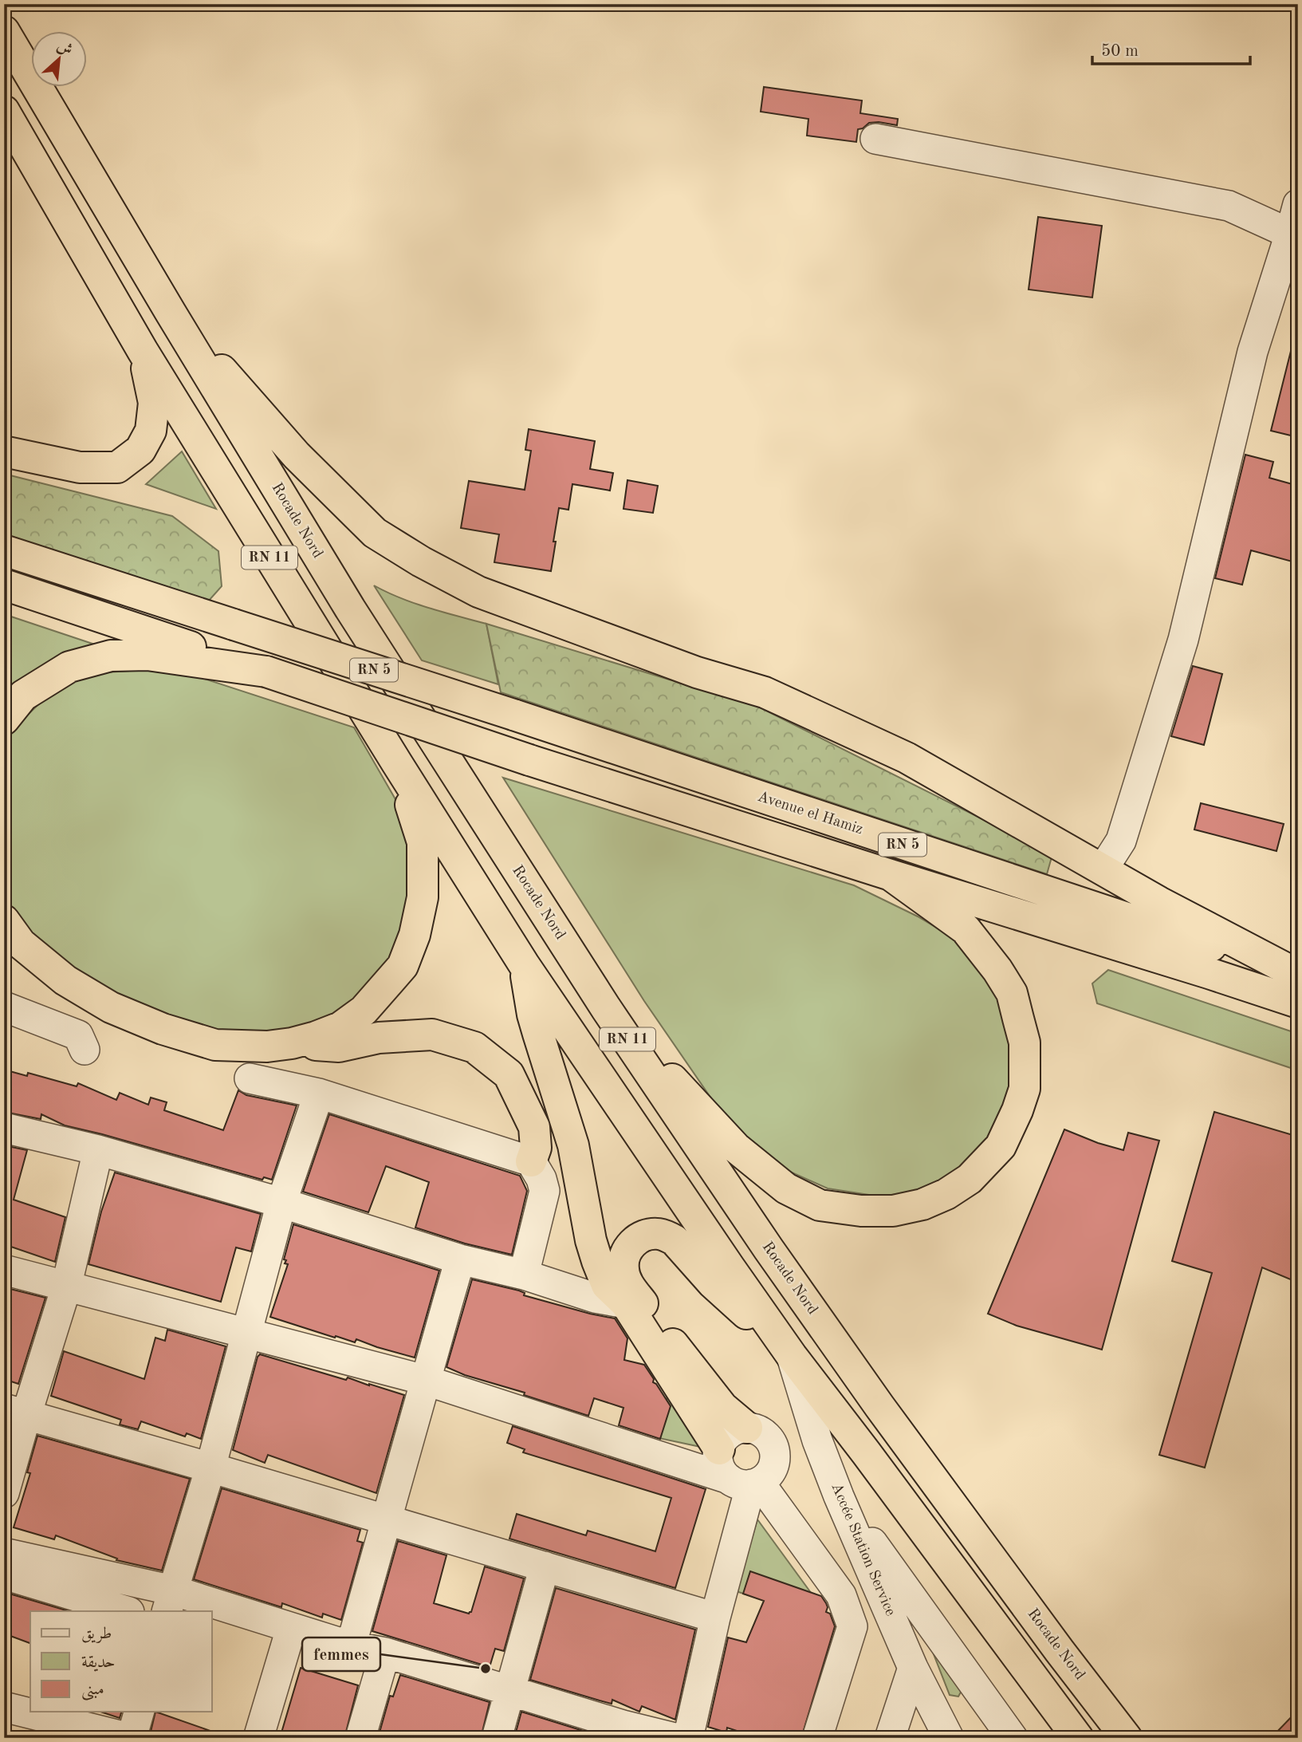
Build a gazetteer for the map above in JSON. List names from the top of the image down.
{
  "streets": {
    "highway": [
      "Rocade Nord",
      "RN 11",
      "RN 5",
      "Avenue el Hamiz"
    ],
    "street": ["Accée Station Service"]
  },
  "crossings": [
    ["RN 11", "Accée Station Service"]
  ],
  "places": ["femmes"],
  "legend": ["طريق", "حديقة", "مبنى"],
  "scale_bar": "50 m",
  "north": "top right"
}
